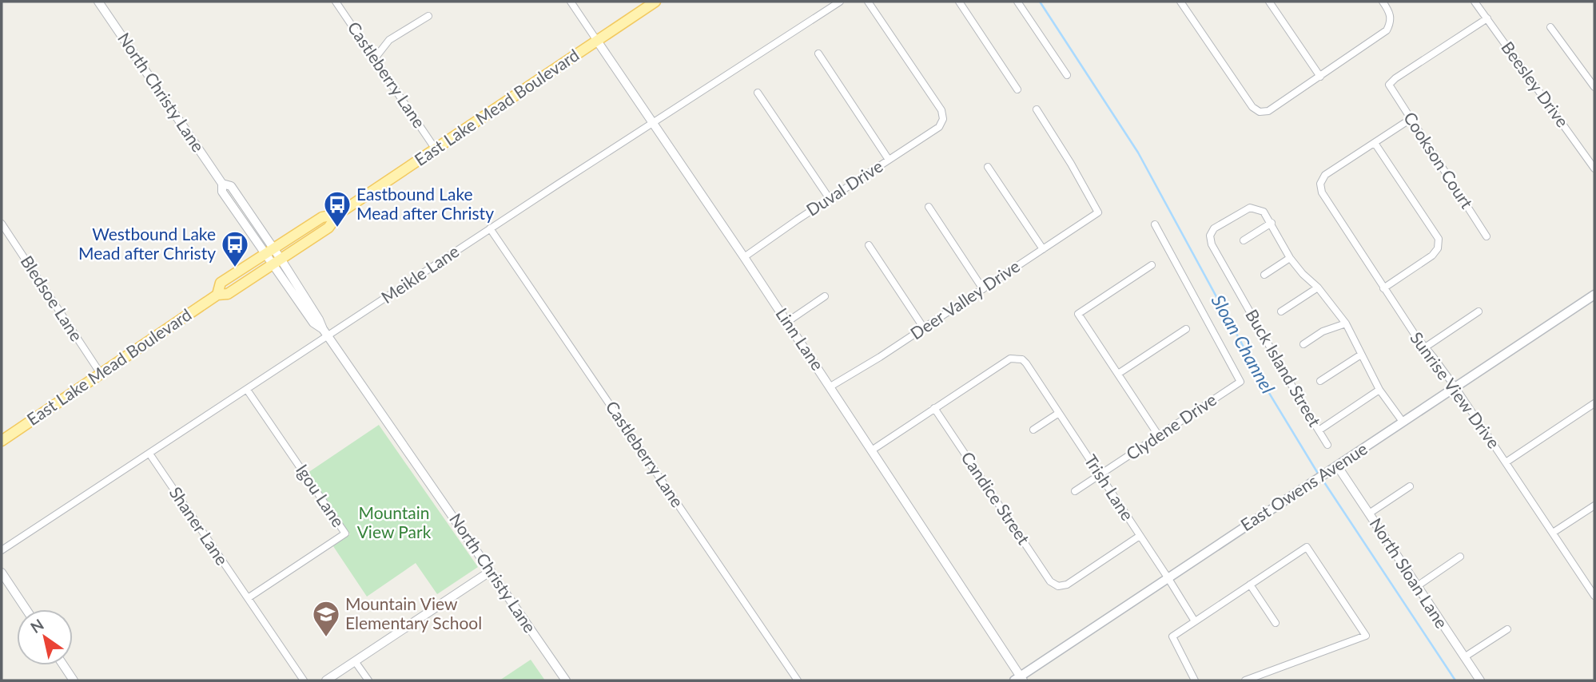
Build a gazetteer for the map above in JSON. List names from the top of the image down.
{
  "streets": {
    "main road": ["East Lake Mead Boulevard", "East Owens Avenue"],
    "street": [
      "Castleberry Lane",
      "Beesley Drive",
      "North Christy Lane",
      "Cookson Court",
      "Duval Drive",
      "Meikle Lane",
      "Bledsoe Lane",
      "Deer Valley Drive",
      "Linn Lane",
      "Buck Island Street",
      "Sunrise View Drive",
      "Clydene Drive",
      "Trish Lane",
      "Igou Lane",
      "Candice Street",
      "Shaner Lane",
      "North Sloan Lane"
    ]
  },
  "crossings": [
    ["Castleberry Lane", "East Lake Mead Boulevard"],
    ["Castleberry Lane", "Meikle Lane"],
    ["Beesley Drive", "Cookson Court"],
    ["North Christy Lane", "East Lake Mead Boulevard"],
    ["North Christy Lane", "Meikle Lane"],
    ["East Lake Mead Boulevard", "Bledsoe Lane"],
    ["East Lake Mead Boulevard", "Linn Lane"],
    ["Duval Drive", "Linn Lane"],
    ["Meikle Lane", "Linn Lane"],
    ["Meikle Lane", "Igou Lane"],
    ["Meikle Lane", "Shaner Lane"],
    ["Deer Valley Drive", "Linn Lane"],
    ["Linn Lane", "East Owens Avenue"],
    ["Sunrise View Drive", "East Owens Avenue"],
    ["Clydene Drive", "Trish Lane"],
    ["East Owens Avenue", "Trish Lane"],
    ["East Owens Avenue", "North Sloan Lane"],
    ["Trish Lane", "Candice Street"],
    ["Igou Lane", "Shaner Lane"]
  ],
  "water": ["Sloan Channel"],
  "parks": ["Mountain View Park"],
  "places": {
    "bus stop": ["Eastbound Lake Mead after Christy", "Westbound Lake Mead after Christy"],
    "school or university": ["Mountain View Elementary School"]
  },
  "north": "top left"
}
